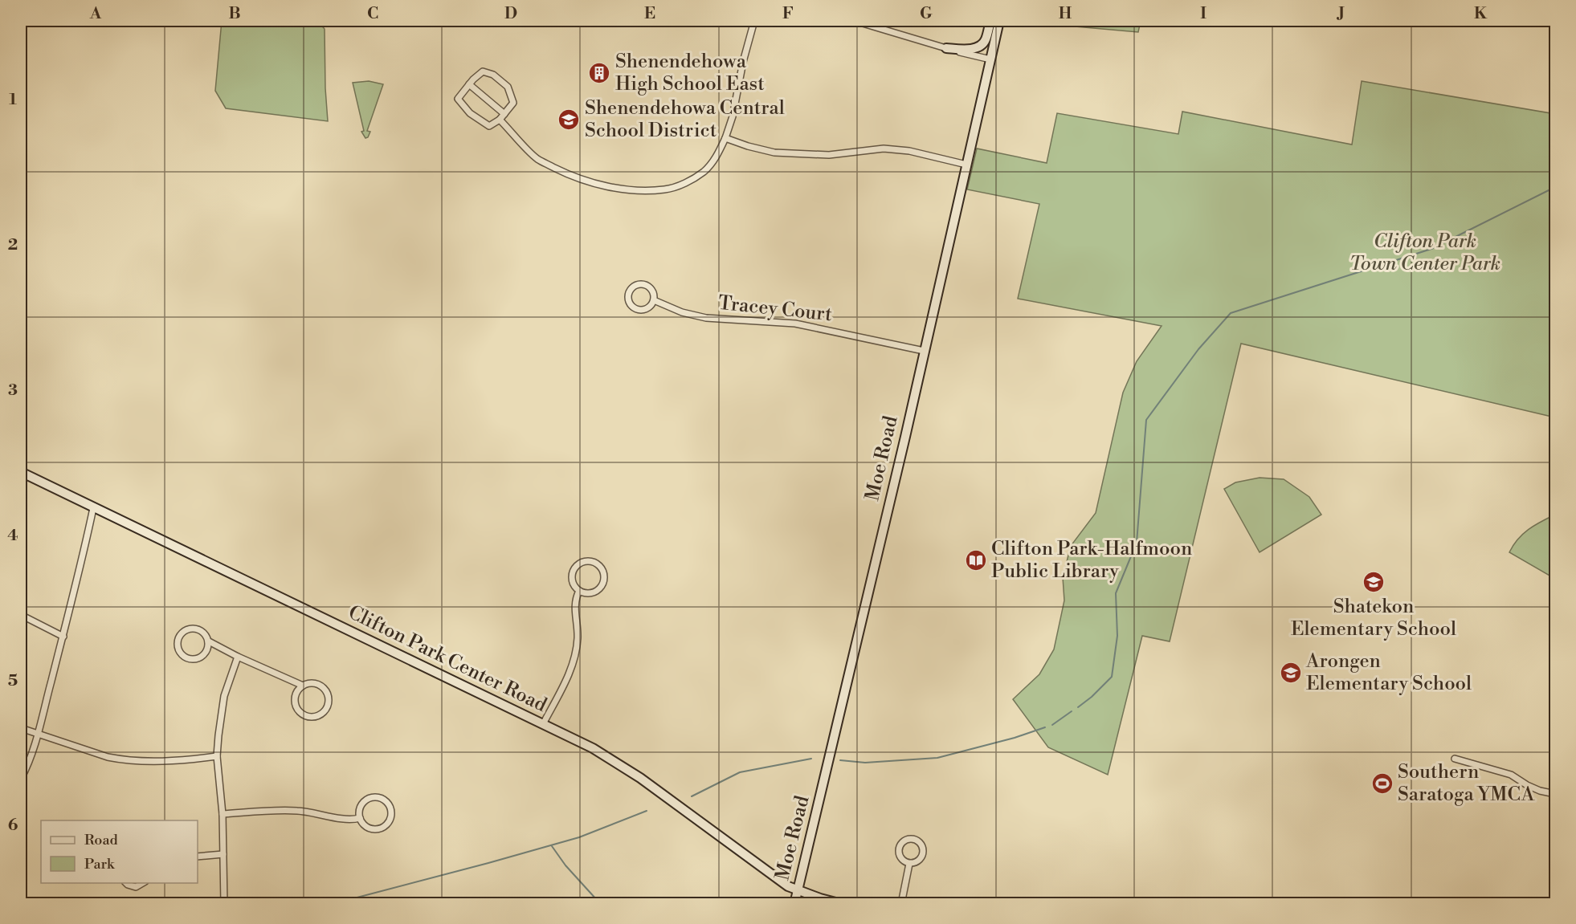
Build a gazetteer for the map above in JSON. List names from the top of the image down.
{
  "streets": {
    "street": ["Tracey Court", "Moe Road", "Clifton Park Center Road"]
  },
  "crossings": [
    ["Tracey Court", "Moe Road"],
    ["Moe Road", "Clifton Park Center Road"]
  ],
  "parks": ["Clifton Park Town Center Park"],
  "places": {
    "building": ["Shenendehowa High School East"],
    "school or university": ["Shenendehowa Central School District", "Shatekon Elementary School", "Arongen Elementary School"],
    "library": ["Clifton Park-Halfmoon Public Library"],
    "sports": ["Southern Saratoga YMCA"]
  },
  "legend": ["Road", "Park"],
  "grid": {
    "columns": [
      "A",
      "B",
      "C",
      "D",
      "E",
      "F",
      "G",
      "H",
      "I",
      "J",
      "K"
    ],
    "rows": [
      "1",
      "2",
      "3",
      "4",
      "5",
      "6"
    ]
  }
}
